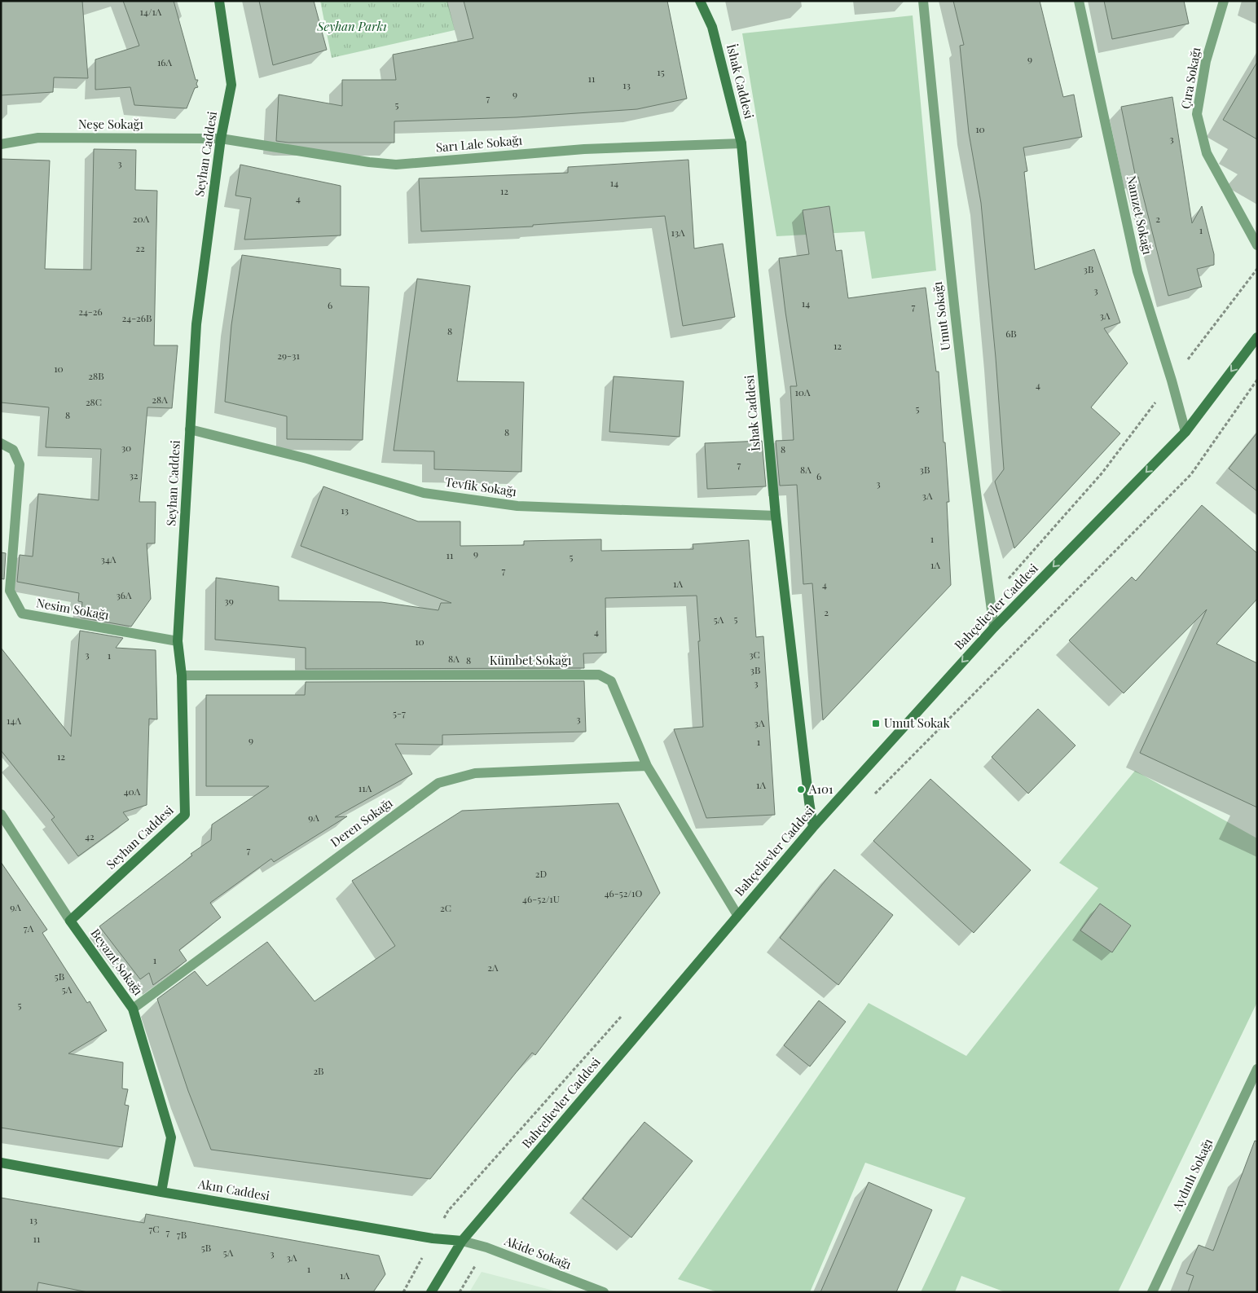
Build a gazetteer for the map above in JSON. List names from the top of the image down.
{
  "streets": {
    "street": [
      "Çıra Sokağı",
      "İshak Caddesi",
      "Neşe Sokağı",
      "Sarı Lale Sokağı",
      "Seyhan Caddesi",
      "Namzet Sokağı",
      "Umut Sokağı",
      "Tevfik Sokağı",
      "Bahçelievler Caddesi",
      "Nesim Sokağı",
      "Kümbet Sokağı",
      "Deren Sokağı",
      "Beyazıt Sokağı",
      "Aydınlı Sokağı",
      "Akın Caddesi",
      "Akide Sokağı"
    ]
  },
  "crossings": [
    ["İshak Caddesi", "Sarı Lale Sokağı"],
    ["İshak Caddesi", "Tevfik Sokağı"],
    ["İshak Caddesi", "Bahçelievler Caddesi"],
    ["Neşe Sokağı", "Sarı Lale Sokağı"],
    ["Neşe Sokağı", "Seyhan Caddesi"],
    ["Sarı Lale Sokağı", "Seyhan Caddesi"],
    ["Seyhan Caddesi", "Tevfik Sokağı"],
    ["Seyhan Caddesi", "Nesim Sokağı"],
    ["Seyhan Caddesi", "Kümbet Sokağı"],
    ["Seyhan Caddesi", "Beyazıt Sokağı"],
    ["Namzet Sokağı", "Bahçelievler Caddesi"],
    ["Umut Sokağı", "Bahçelievler Caddesi"],
    ["Bahçelievler Caddesi", "Kümbet Sokağı"],
    ["Bahçelievler Caddesi", "Akın Caddesi"],
    ["Bahçelievler Caddesi", "Akide Sokağı"],
    ["Kümbet Sokağı", "Deren Sokağı"],
    ["Deren Sokağı", "Beyazıt Sokağı"],
    ["Beyazıt Sokağı", "Akın Caddesi"],
    ["Akın Caddesi", "Akide Sokağı"]
  ],
  "one_way": ["Bahçelievler Caddesi"],
  "parks": ["Seyhan Parkı"],
  "places": {
    "transit": ["Umut Sokak"],
    "other": ["A101"]
  },
  "house_numbers": [
    "14/1A",
    "9",
    "16A",
    "15",
    "11",
    "13",
    "9",
    "7",
    "5",
    "10",
    "3",
    "3",
    "14",
    "12",
    "4",
    "20A",
    "2",
    "1",
    "13A",
    "22",
    "3B",
    "3",
    "14",
    "6",
    "7",
    "24-26",
    "3A",
    "24-26B",
    "8",
    "6B",
    "12",
    "29-31",
    "10",
    "28B",
    "4",
    "10A",
    "28A",
    "28C",
    "5",
    "8",
    "8",
    "30",
    "8",
    "7",
    "8A",
    "3B",
    "32",
    "6",
    "3",
    "3A",
    "13",
    "1",
    "9",
    "11",
    "5",
    "34A",
    "1A",
    "7",
    "1A",
    "4",
    "36A",
    "39",
    "2",
    "5",
    "5A",
    "4",
    "10",
    "3",
    "3C",
    "1",
    "8A",
    "8",
    "3B",
    "3",
    "5-7",
    "3",
    "14A",
    "3A",
    "9",
    "1",
    "12",
    "1A",
    "11A",
    "40A",
    "9A",
    "42",
    "7",
    "2D",
    "46-52/1O",
    "46-52/1U",
    "9A",
    "2C",
    "7A",
    "1",
    "2A",
    "5B",
    "5A",
    "5",
    "2B",
    "13",
    "7C",
    "7",
    "7B",
    "11",
    "5B",
    "5A",
    "3",
    "3A",
    "1",
    "1A"
  ]
}
